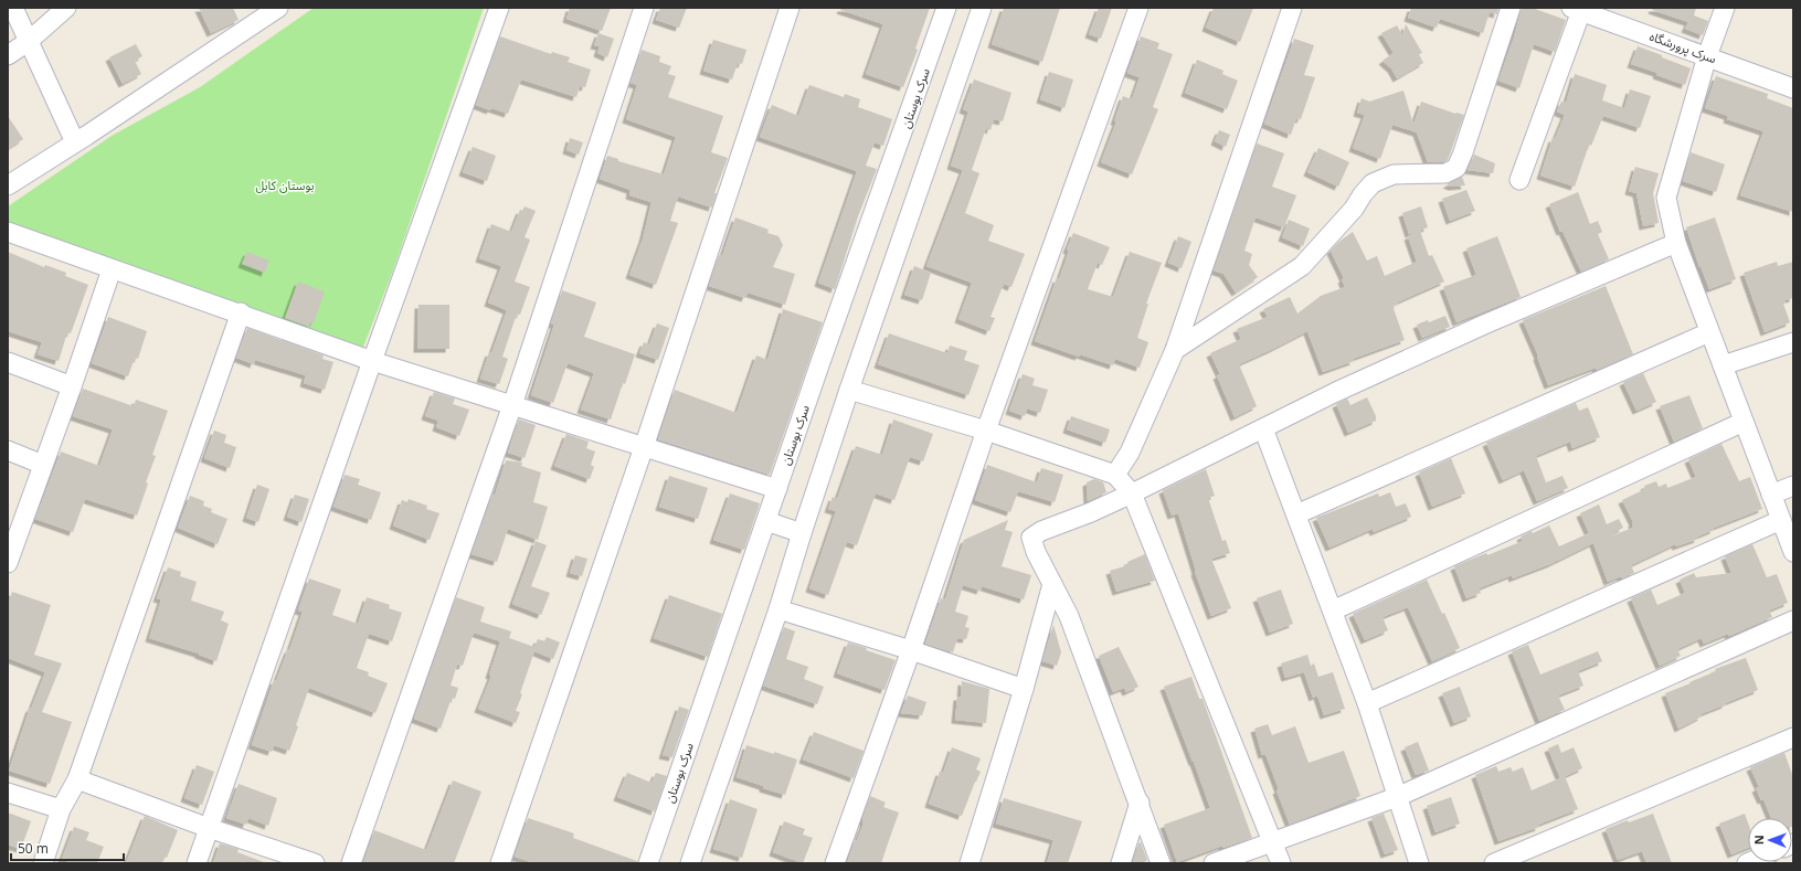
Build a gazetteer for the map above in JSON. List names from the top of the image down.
{
  "streets": {
    "street": ["سرک پرورشگاه", "سرک بوستان"]
  },
  "parks": ["بوستان کابل"],
  "scale_bar": "50 m",
  "north": "left"
}
